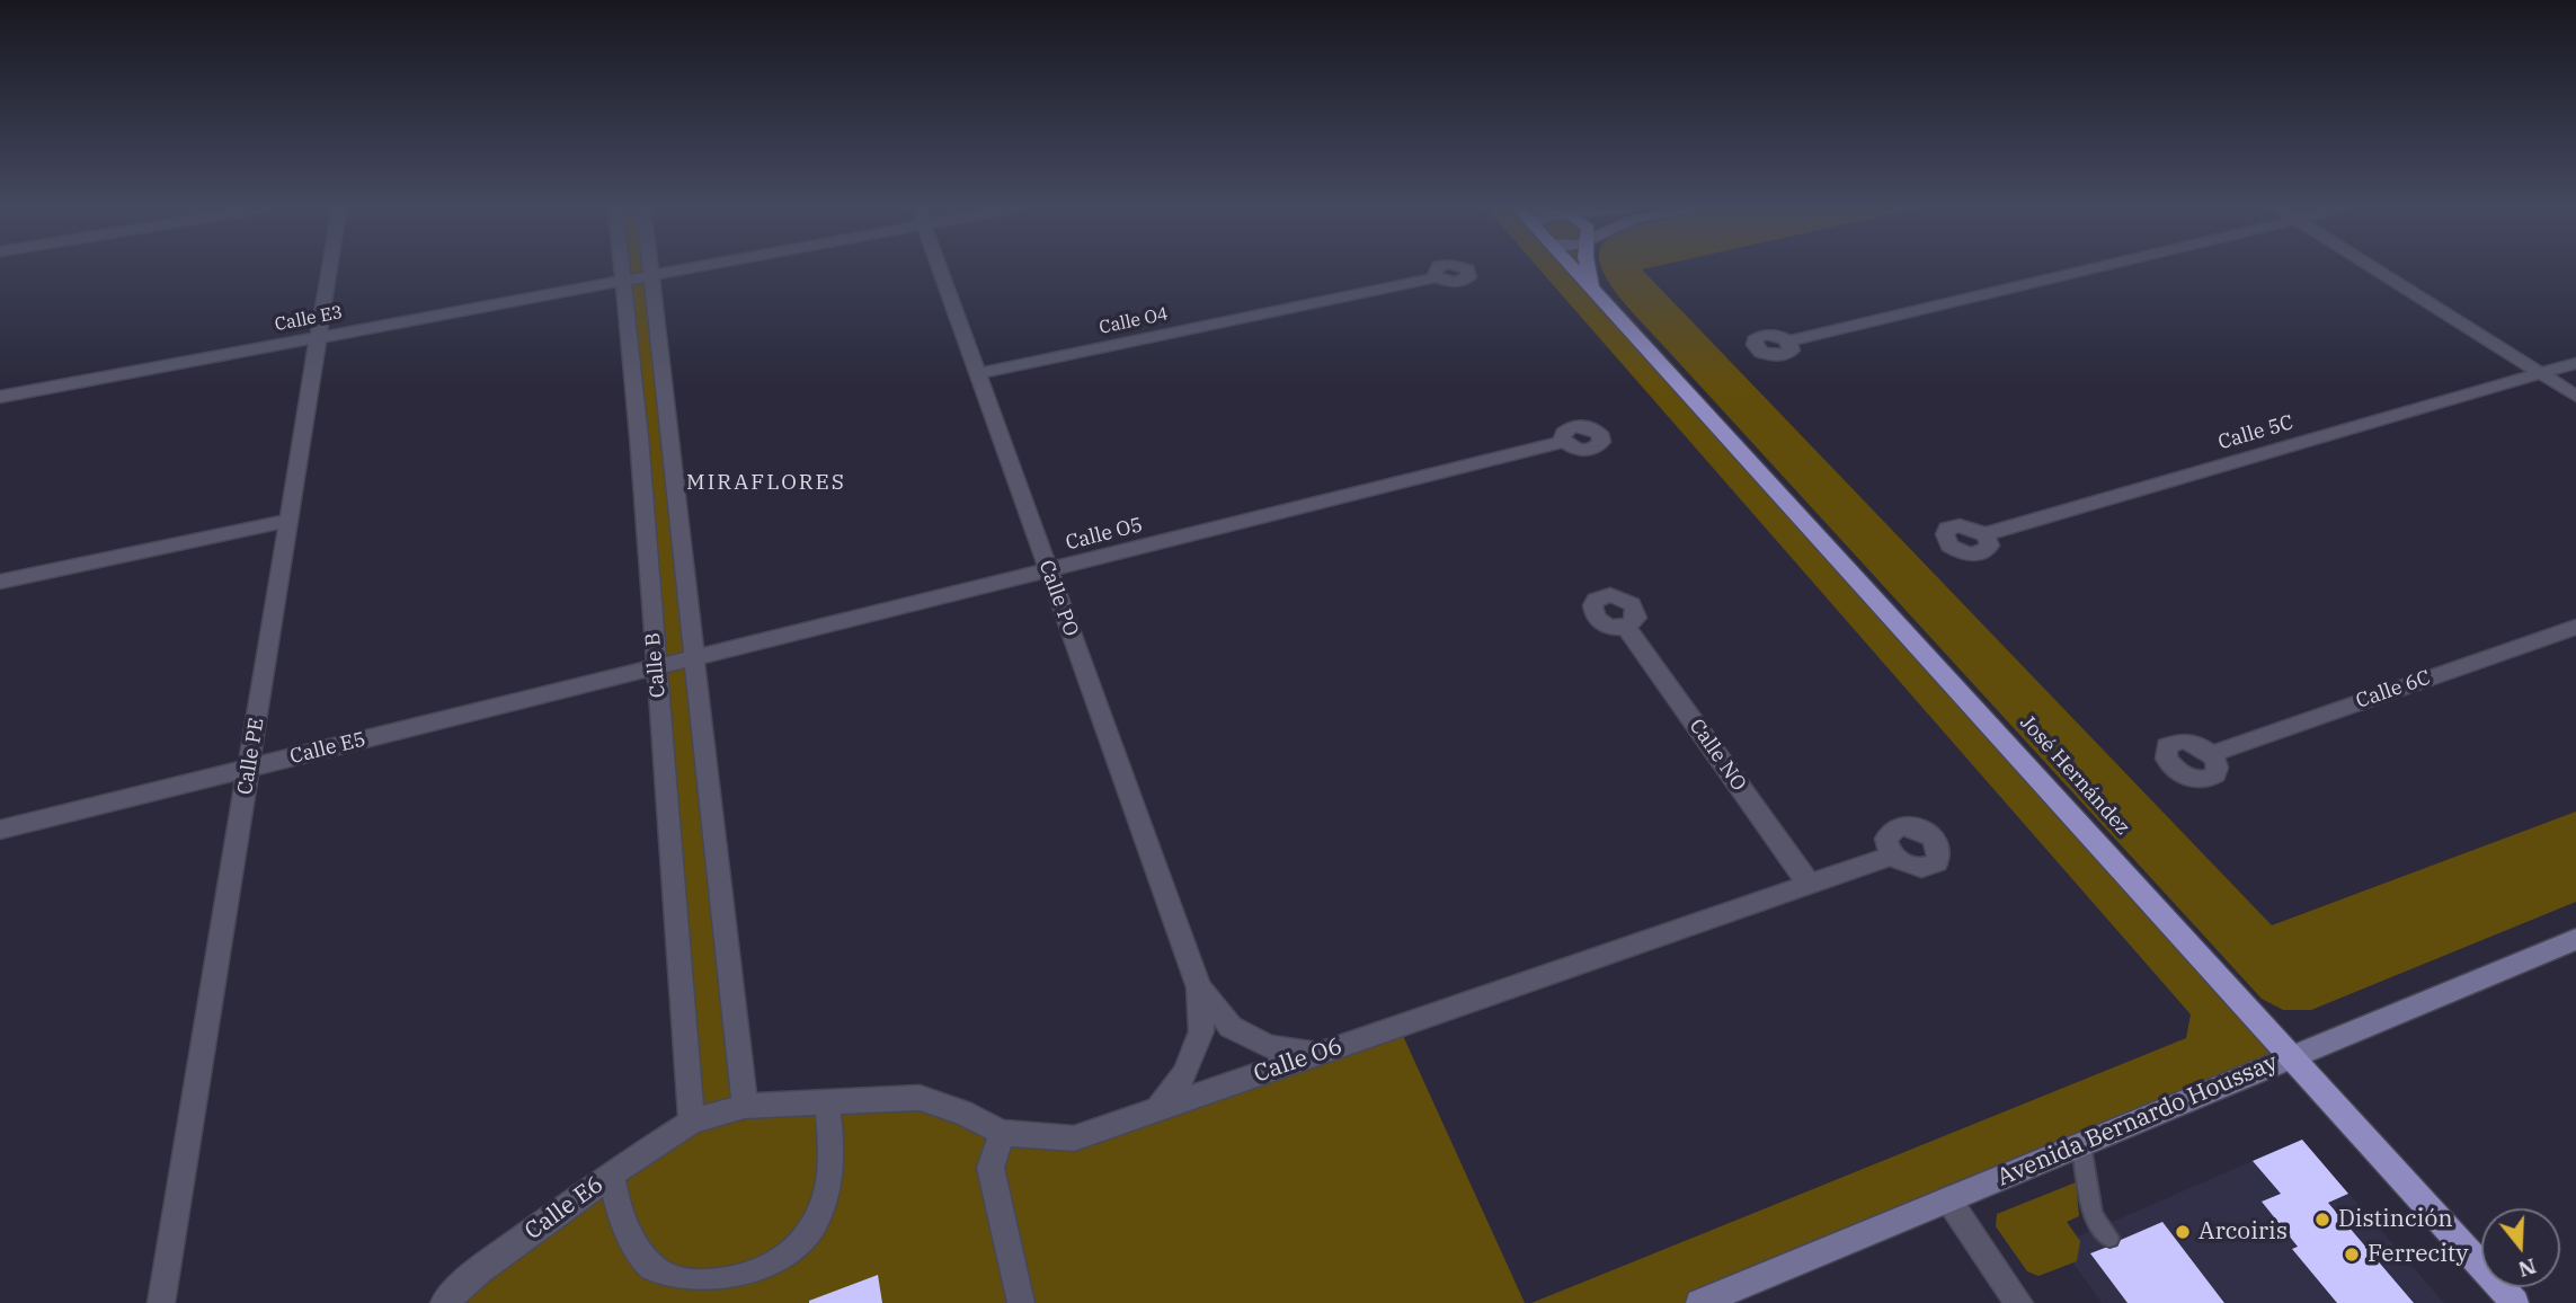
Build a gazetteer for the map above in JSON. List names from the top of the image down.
{
  "streets": {
    "main road": ["José Hernández", "Avenida Bernardo Houssay"],
    "street": [
      "Calle E3",
      "Calle O4",
      "Calle 5C",
      "Calle O5",
      "Calle PO",
      "Calle B",
      "Calle 6C",
      "Calle E5",
      "Calle NO",
      "Calle PE",
      "Calle O6",
      "Calle E6"
    ]
  },
  "crossings": [
    ["Calle E3", "Calle B"],
    ["Calle E3", "Calle PE"],
    ["Calle O4", "Calle PO"],
    ["Calle O5", "Calle PO"],
    ["Calle O5", "Calle B"],
    ["Calle O5", "Calle E5"],
    ["Calle PO", "Calle O6"],
    ["Calle B", "Calle E5"],
    ["Calle B", "Calle O6"],
    ["Calle B", "Calle E6"],
    ["Calle E5", "Calle PE"],
    ["Calle NO", "Calle O6"],
    ["José Hernández", "Avenida Bernardo Houssay"],
    ["Calle O6", "Calle E6"]
  ],
  "districts": ["MIRAFLORES"],
  "places": ["Distinción", "Arcoiris", "Ferrecity"],
  "north": "bottom"
}
